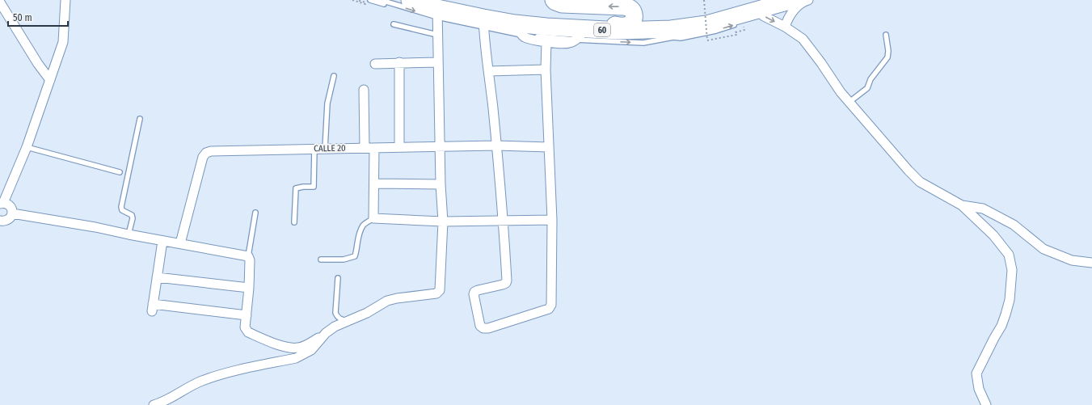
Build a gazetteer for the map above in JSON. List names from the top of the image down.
{
  "streets": {
    "highway": ["60"],
    "street": ["CALLE 20"]
  },
  "scale_bar": "50 m"
}
